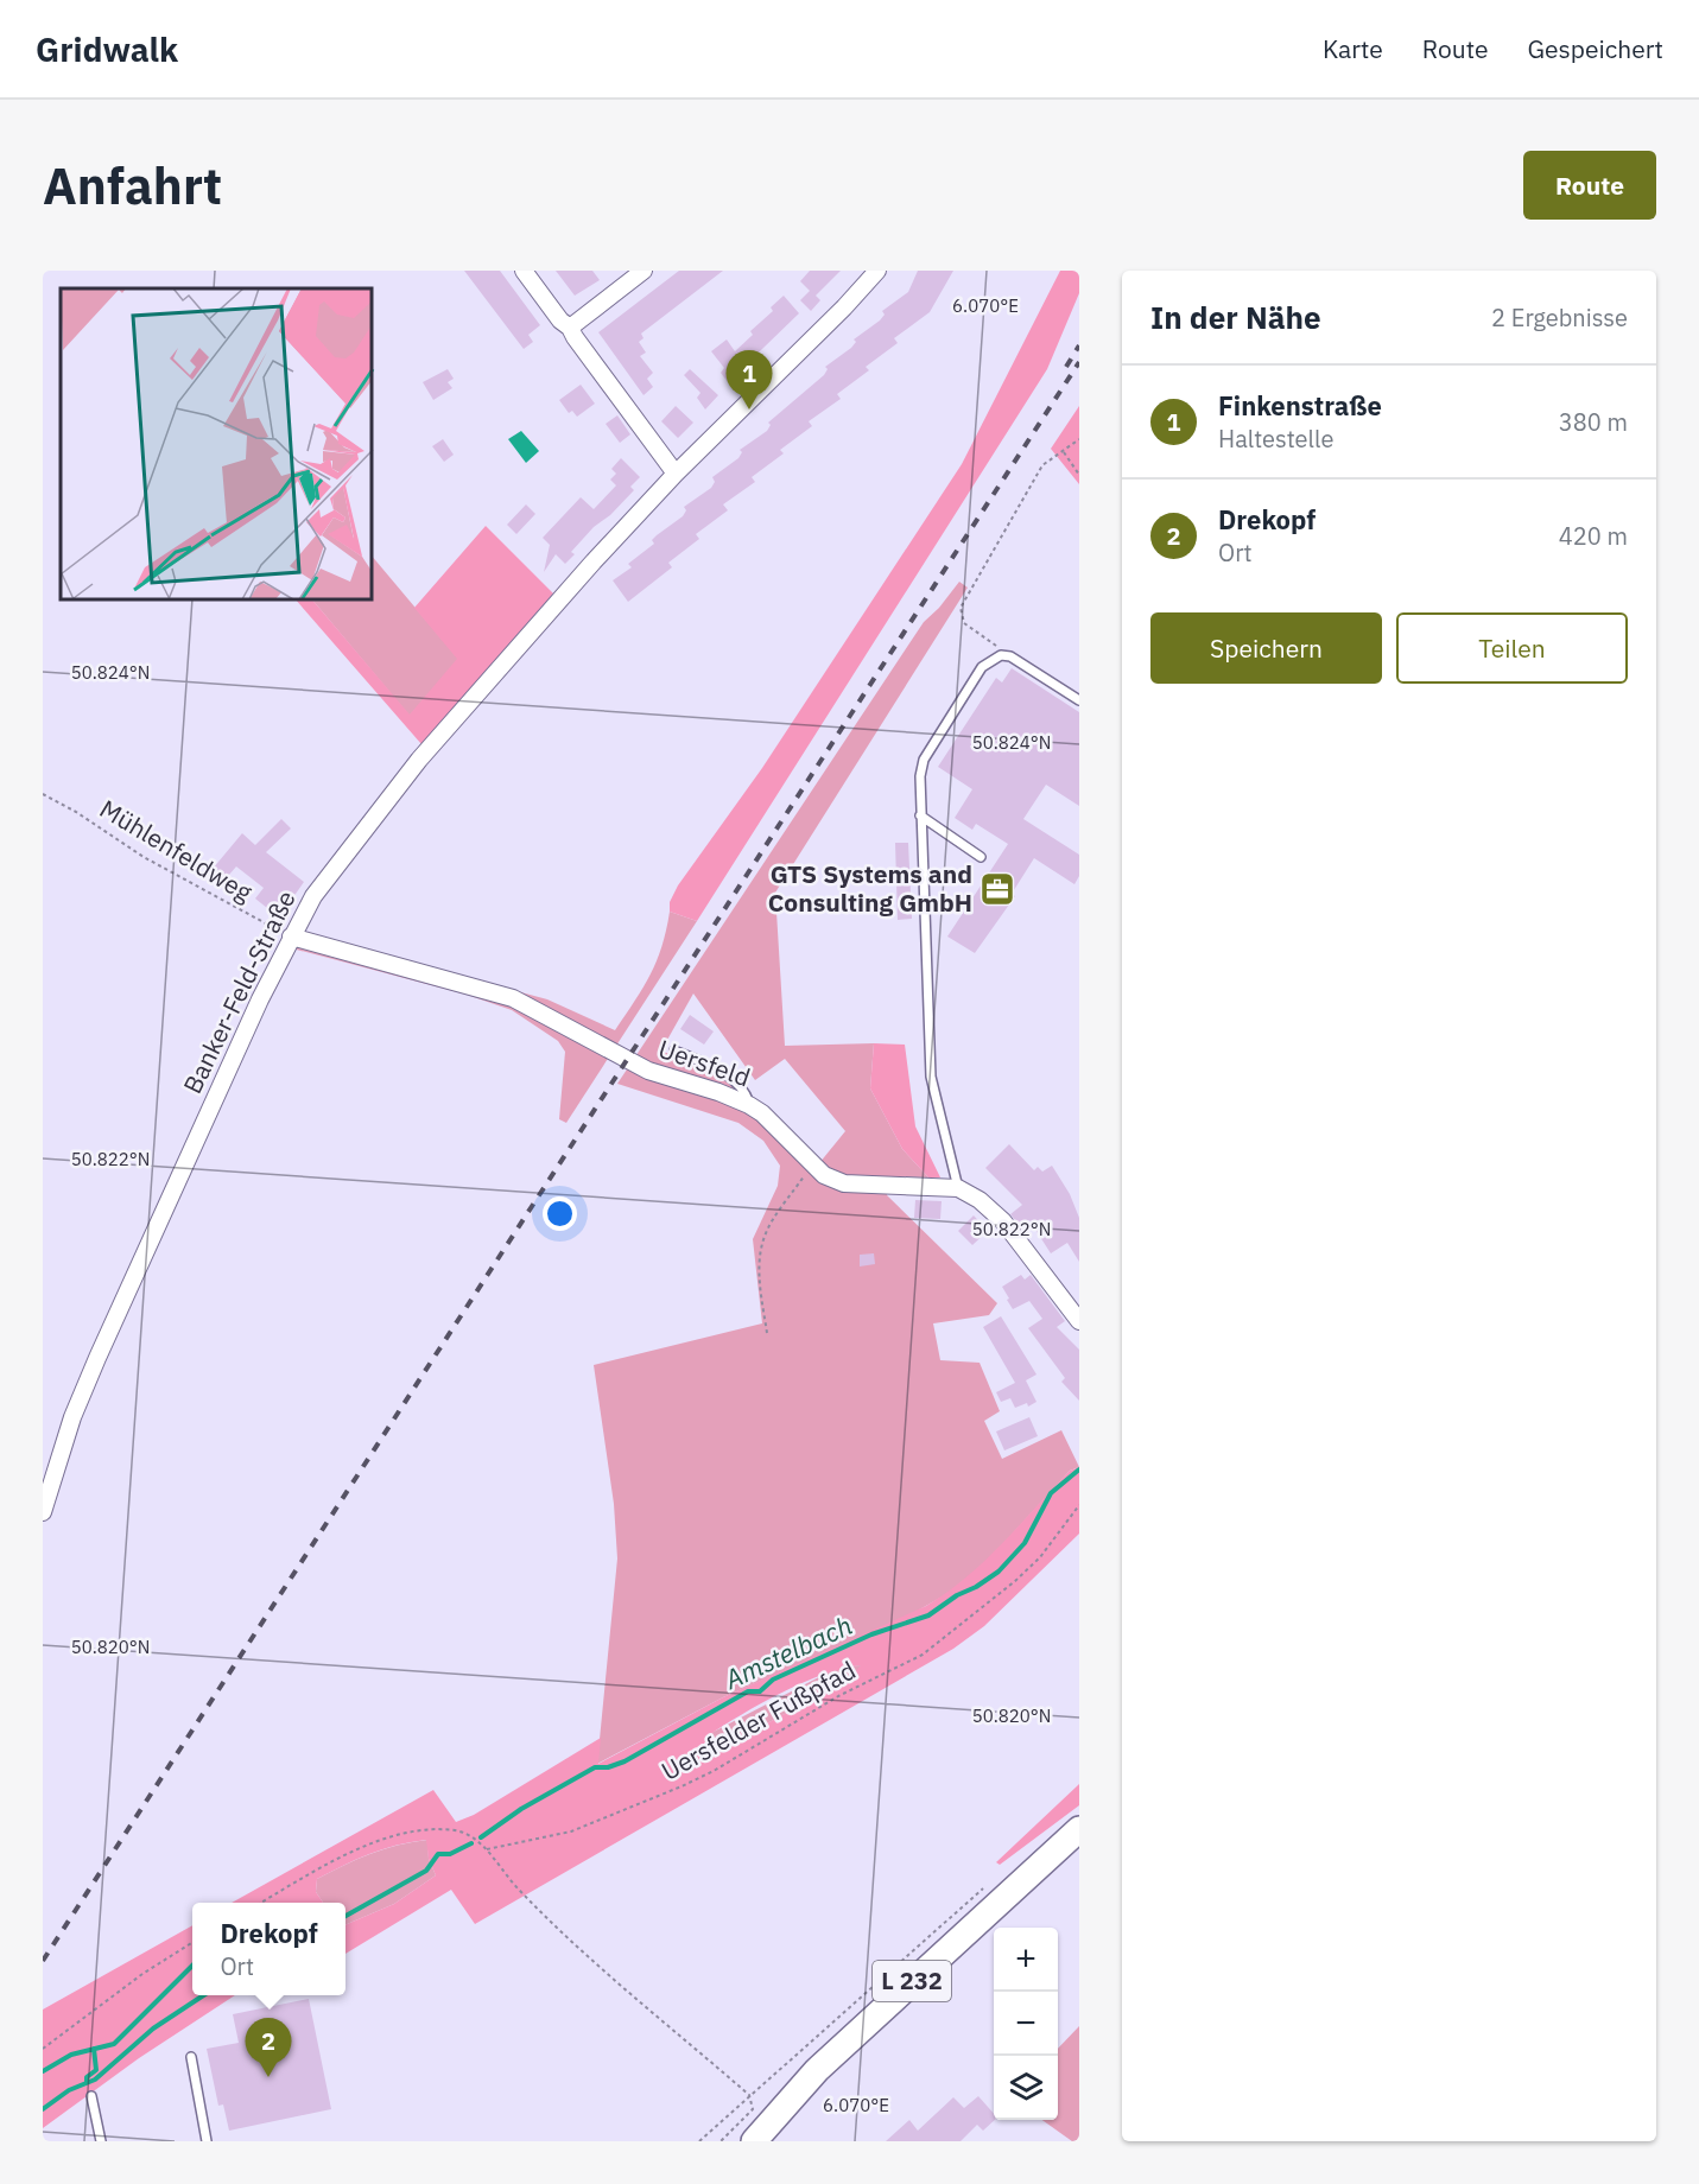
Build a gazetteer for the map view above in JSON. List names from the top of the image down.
{
  "streets": {
    "main road": ["L 232"],
    "street": ["Banker-Feld-Straße", "Uersfeld"],
    "path": ["Mühlenfeldweg", "Uersfelder Fußpfad"]
  },
  "crossings": [
    ["Mühlenfeldweg", "Banker-Feld-Straße"],
    ["Mühlenfeldweg", "Uersfeld"],
    ["Banker-Feld-Straße", "Uersfeld"]
  ],
  "water": ["Amstelbach"],
  "places": {
    "office": ["GTS Systems and Consulting GmbH"]
  },
  "page": {
    "header": "Gridwalk",
    "nav": ["Karte", "Route", "Gespeichert"],
    "buttons": [
      "Route",
      ["Speichern", "Teilen"]
    ],
    "title": "Anfahrt",
    "heading": ["In der Nähe", "2 Ergebnisse"],
    "pins": ["1", "2"],
    "list": [
      {
        "mark": "1",
        "name": "Finkenstraße",
        "note": "Haltestelle",
        "value": "380 m"
      },
      {
        "mark": "2",
        "name": "Drekopf",
        "note": "Ort",
        "value": "420 m"
      }
    ],
    "popup": ["Drekopf", "Ort"],
    "map_buttons": ["+", "−"]
  },
  "coordinates": [
    "6.070°E",
    "50.824°N",
    "50.822°N",
    "50.820°N"
  ]
}
